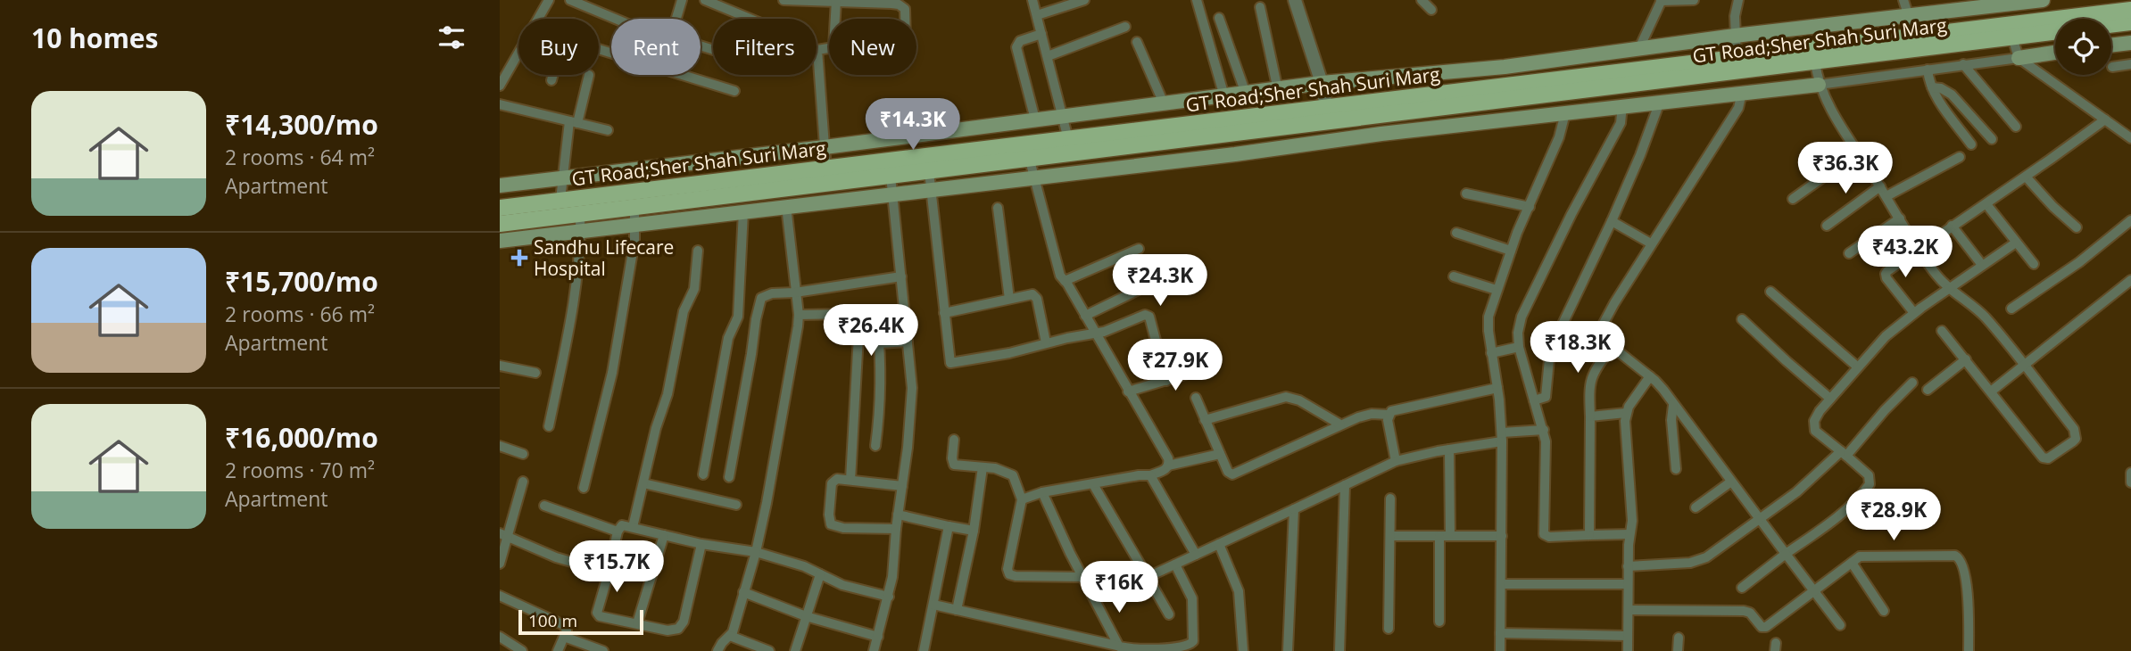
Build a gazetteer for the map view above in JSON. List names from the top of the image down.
{
  "streets": {
    "main road": ["GT Road;Sher Shah Suri Marg"]
  },
  "places": {
    "health": ["Sandhu Lifecare Hospital"]
  },
  "scale_bar": "100 m",
  "page": {
    "heading": "10 homes",
    "chip": [
      "Buy",
      "Rent",
      "Filters",
      "New"
    ],
    "list": [
      {
        "name": "₹14,300/mo",
        "note": "2 rooms · 64 m² · Apartment"
      },
      {
        "name": "₹15,700/mo",
        "note": "2 rooms · 66 m² · Apartment"
      },
      {
        "name": "₹16,000/mo",
        "note": "2 rooms · 70 m² · Apartment"
      }
    ],
    "price": [
      "₹14.3K",
      "₹36.3K",
      "₹43.2K",
      "₹24.3K",
      "₹26.4K",
      "₹18.3K",
      "₹27.9K",
      "₹28.9K",
      "₹15.7K",
      "₹16K"
    ],
    "scale": "100 m"
  }
}
